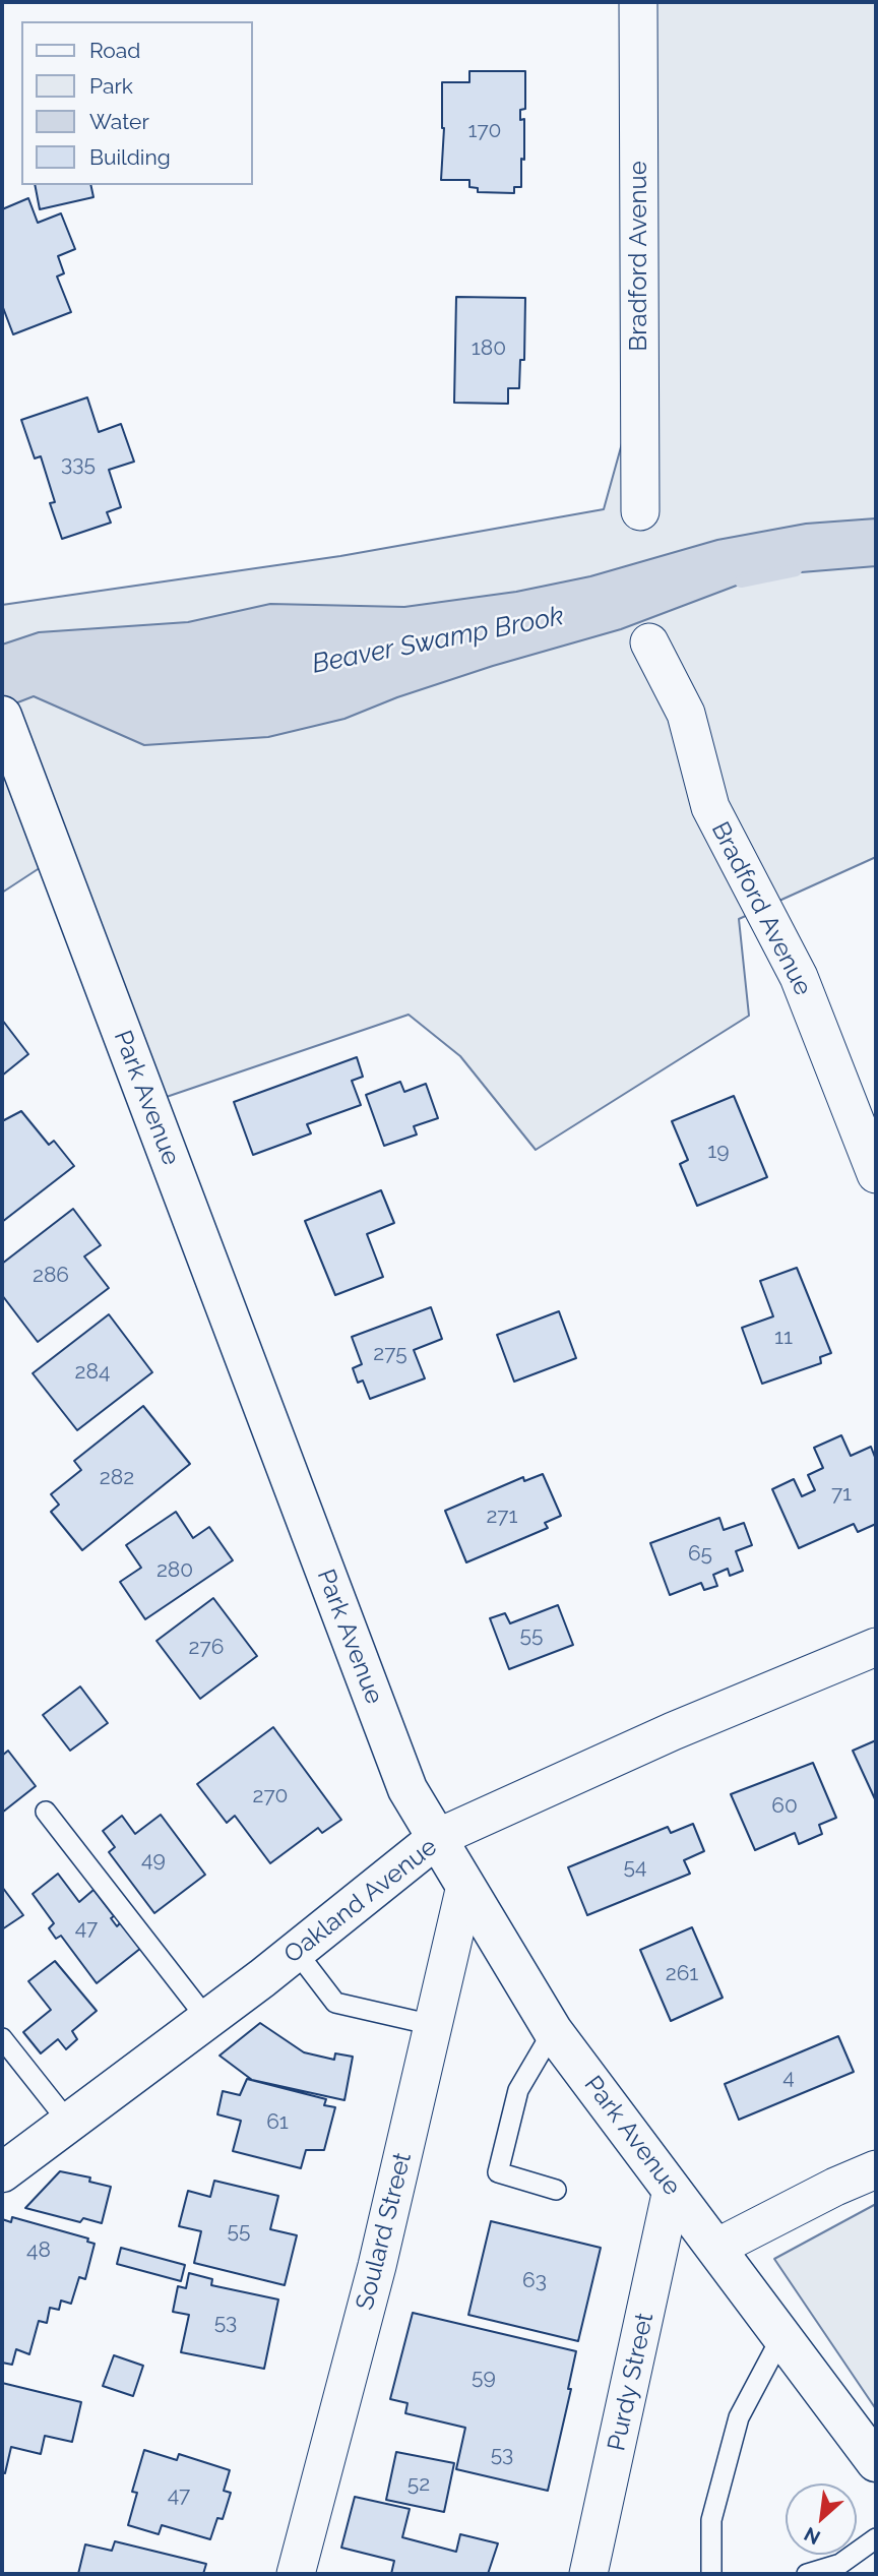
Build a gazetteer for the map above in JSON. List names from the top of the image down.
{
  "streets": {
    "street": [
      "Bradford Avenue",
      "Park Avenue",
      "Oakland Avenue",
      "Soulard Street",
      "Purdy Street"
    ]
  },
  "crossings": [
    ["Park Avenue", "Oakland Avenue"],
    ["Park Avenue", "Soulard Street"],
    ["Park Avenue", "Purdy Street"]
  ],
  "water": ["Beaver Swamp Brook"],
  "house_numbers": [
    "170",
    "180",
    "335",
    "19",
    "286",
    "11",
    "275",
    "284",
    "282",
    "71",
    "271",
    "65",
    "280",
    "55",
    "276",
    "270",
    "60",
    "49",
    "54",
    "47",
    "261",
    "4",
    "61",
    "55",
    "48",
    "63",
    "53",
    "59",
    "53",
    "52",
    "47"
  ],
  "legend": [
    "Road",
    "Park",
    "Water",
    "Building"
  ],
  "north": "bottom left"
}
